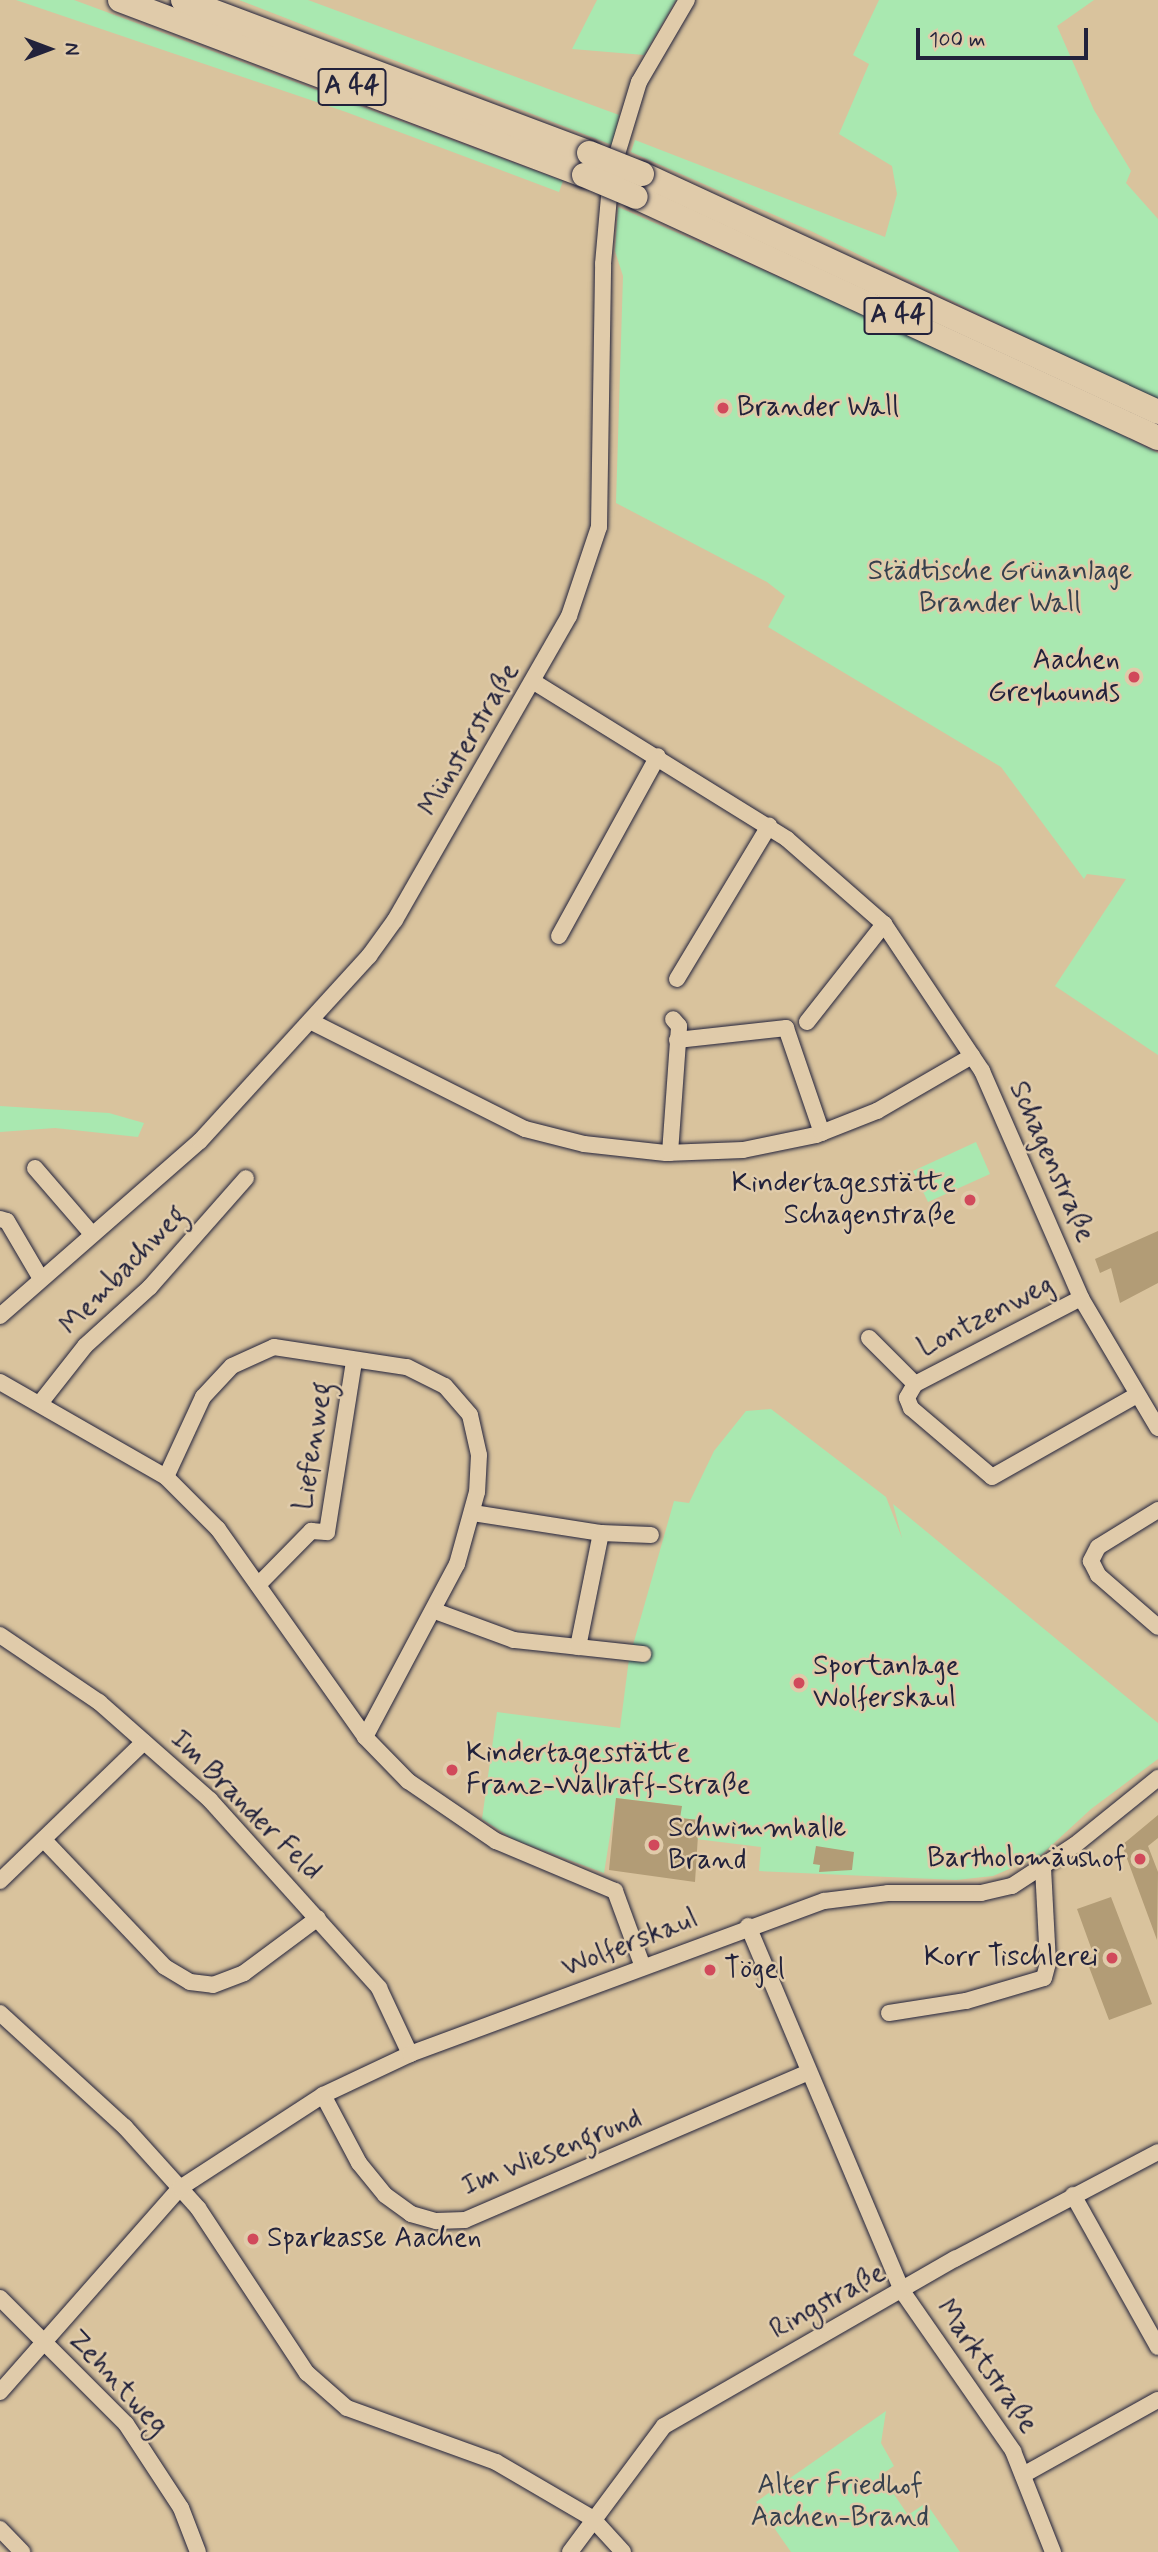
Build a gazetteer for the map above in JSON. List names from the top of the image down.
{
  "streets": {
    "highway": ["A 44"],
    "street": [
      "Münsterstraße",
      "Schagenstraße",
      "Membachweg",
      "Lontzenweg",
      "Liefenweg",
      "Im Brander Feld",
      "Wolferskaul",
      "Im Wiesengrund",
      "Ringstraße",
      "Marktstraße",
      "Zehntweg"
    ]
  },
  "crossings": [
    ["Münsterstraße", "Schagenstraße"],
    ["Schagenstraße", "Lontzenweg"],
    ["Im Brander Feld", "Wolferskaul"],
    ["Wolferskaul", "Im Wiesengrund"],
    ["Wolferskaul", "Zehntweg"],
    ["Ringstraße", "Marktstraße"]
  ],
  "parks": ["Städtische Grünanlage Brander Wall", "Alter Friedhof Aachen-Brand"],
  "places": [
    "Brander Wall",
    "Aachen Greyhounds",
    "Kindertagesstätte Schagenstraße",
    "Sportanlage Wolferskaul",
    "Kindertagesstätte Franz-Wallraff-Straße",
    "Schwimmhalle Brand",
    "Bartholomäushof",
    "Korr Tischlerei",
    "Tögel",
    "Sparkasse Aachen"
  ],
  "scale_bar": "100 m",
  "north": "right"
}
